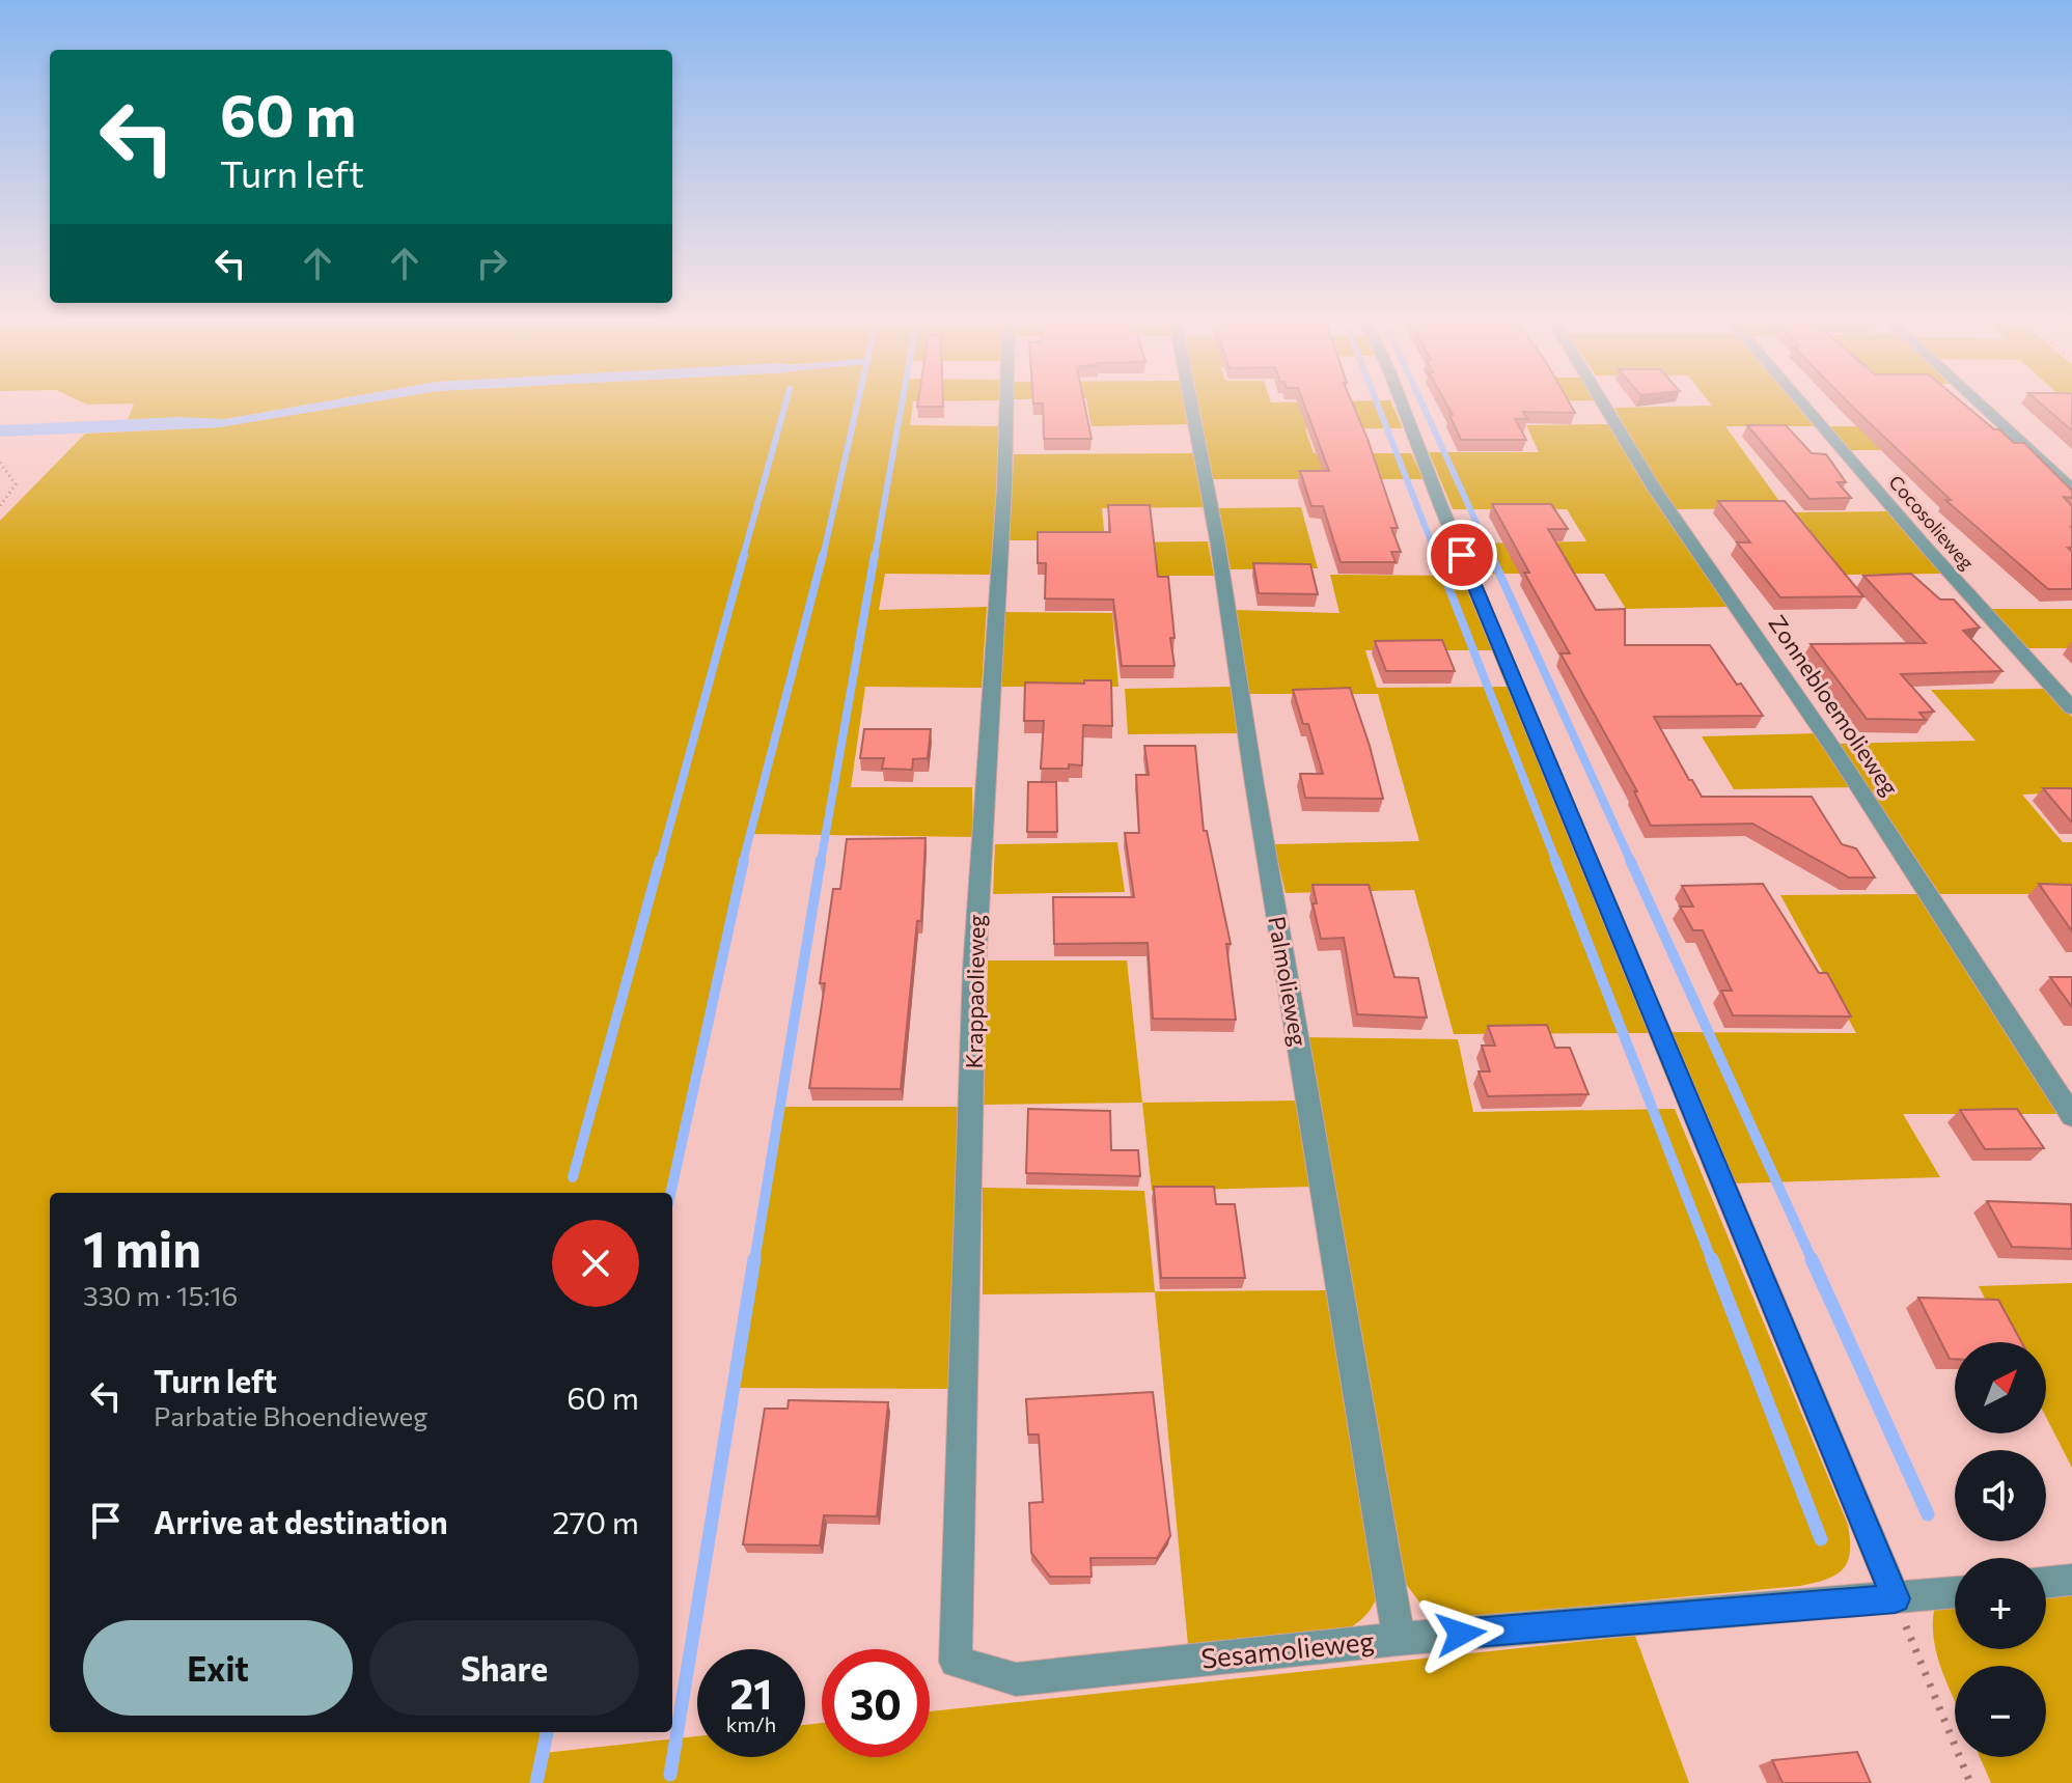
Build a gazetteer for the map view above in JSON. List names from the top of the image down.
{
  "streets": {
    "street": [
      "Cocosolieweg",
      "Zonnebloemolieweg",
      "Palmolieweg",
      "Krappaolieweg",
      "Sesamolieweg"
    ]
  },
  "crossings": [
    ["Palmolieweg", "Sesamolieweg"],
    ["Krappaolieweg", "Sesamolieweg"]
  ],
  "north": "top right",
  "page": {
    "turn": ["60 m", "Turn left"],
    "heading": ["1 min", "330 m · 15:16"],
    "list": [
      {
        "name": "Turn left",
        "note": "Parbatie Bhoendieweg",
        "value": "60 m"
      },
      {
        "name": "Arrive at destination",
        "value": "270 m"
      }
    ],
    "map_buttons": ["+", "−"],
    "buttons": ["Exit", "Share"],
    "speed": "21 km/h",
    "limit": "30"
  }
}
